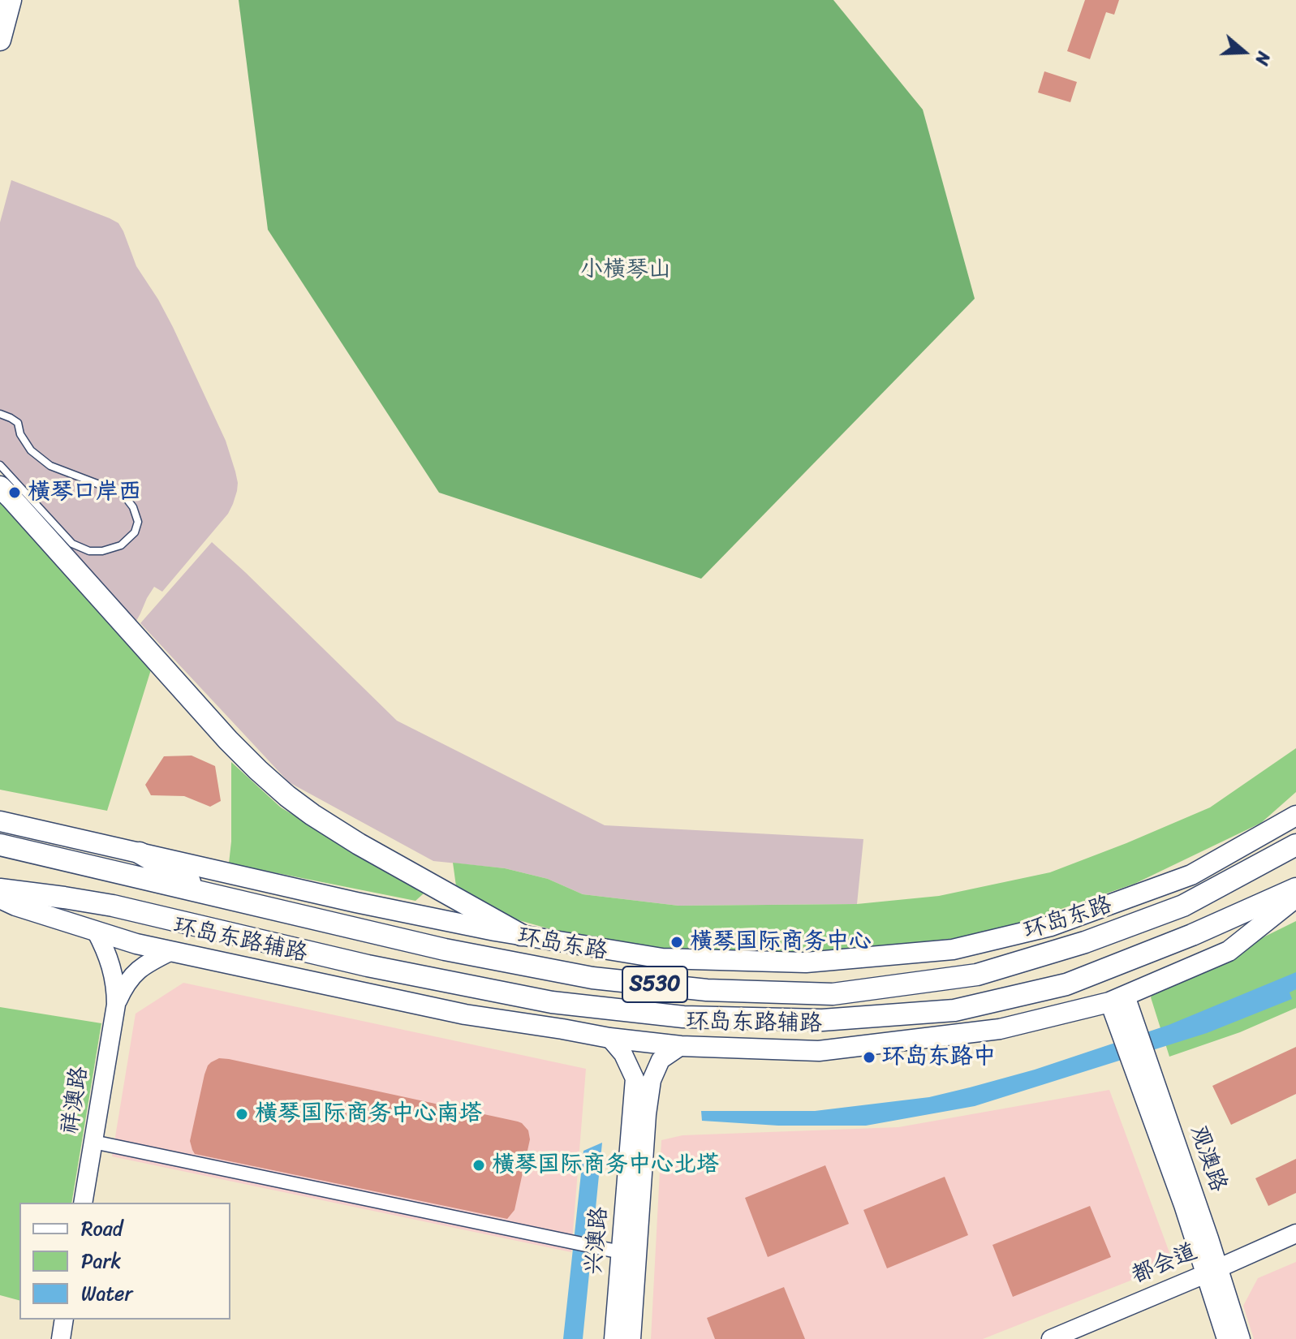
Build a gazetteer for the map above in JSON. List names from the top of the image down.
{
  "streets": {
    "main road": ["环岛东路", "环岛东路辅路", "S530"],
    "street": [
      "祥澳路",
      "观澳路",
      "兴澳路",
      "都会道"
    ]
  },
  "crossings": [
    ["环岛东路辅路", "祥澳路"],
    ["环岛东路辅路", "观澳路"],
    ["环岛东路辅路", "兴澳路"],
    ["观澳路", "都会道"]
  ],
  "parks": ["小橫琴山"],
  "places": [
    "横琴口岸西",
    "横琴国际商务中心",
    "环岛东路中",
    "横琴国际商务中心南塔",
    "横琴国际商务中心北塔"
  ],
  "legend": ["Road", "Park", "Water"],
  "north": "right"
}
